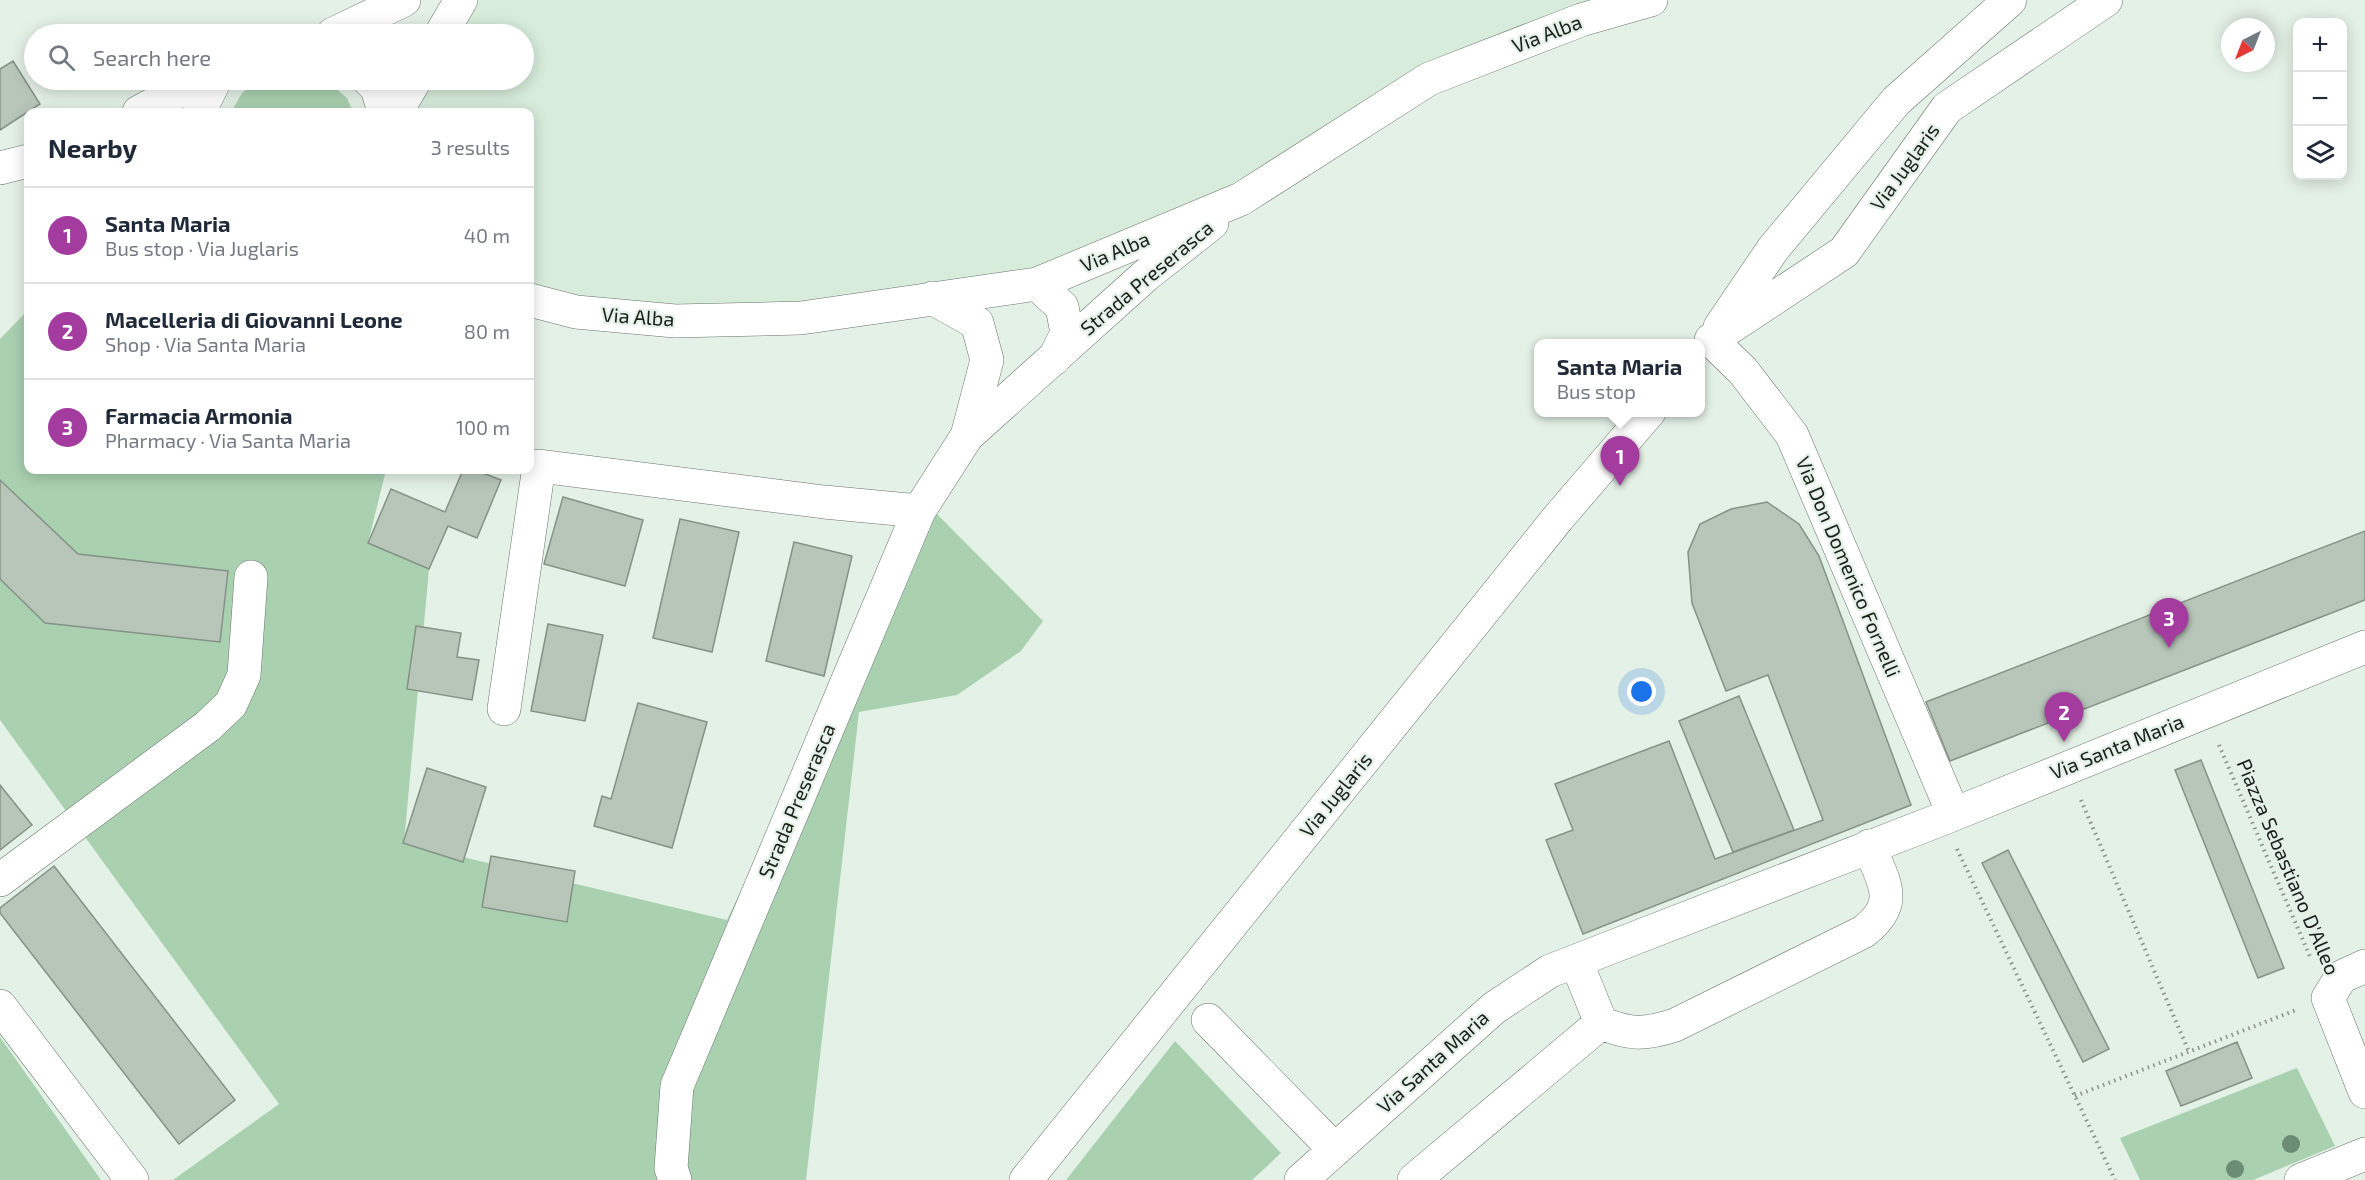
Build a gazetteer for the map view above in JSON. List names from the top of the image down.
{
  "streets": {
    "street": [
      "Via Alba",
      "Via Juglaris",
      "Strada Preserasca",
      "Via Don Domenico Fornelli",
      "Via Santa Maria"
    ],
    "path": ["Piazza Sebastiano D'Alleo"]
  },
  "crossings": [
    ["Via Alba", "Strada Preserasca"],
    ["Via Juglaris", "Via Don Domenico Fornelli"],
    ["Via Don Domenico Fornelli", "Via Santa Maria"],
    ["Via Santa Maria", "Piazza Sebastiano D'Alleo"]
  ],
  "north": "bottom left",
  "page": {
    "map_buttons": ["+", "−"],
    "search": "Search here",
    "heading": ["Nearby", "3 results"],
    "list": [
      {
        "mark": "1",
        "name": "Santa Maria",
        "note": "Bus stop · Via Juglaris",
        "value": "40 m"
      },
      {
        "mark": "2",
        "name": "Macelleria di Giovanni Leone",
        "note": "Shop · Via Santa Maria",
        "value": "80 m"
      },
      {
        "mark": "3",
        "name": "Farmacia Armonia",
        "note": "Pharmacy · Via Santa Maria",
        "value": "100 m"
      }
    ],
    "popup": ["Santa Maria", "Bus stop"],
    "pins": ["1", "3", "2"]
  }
}
